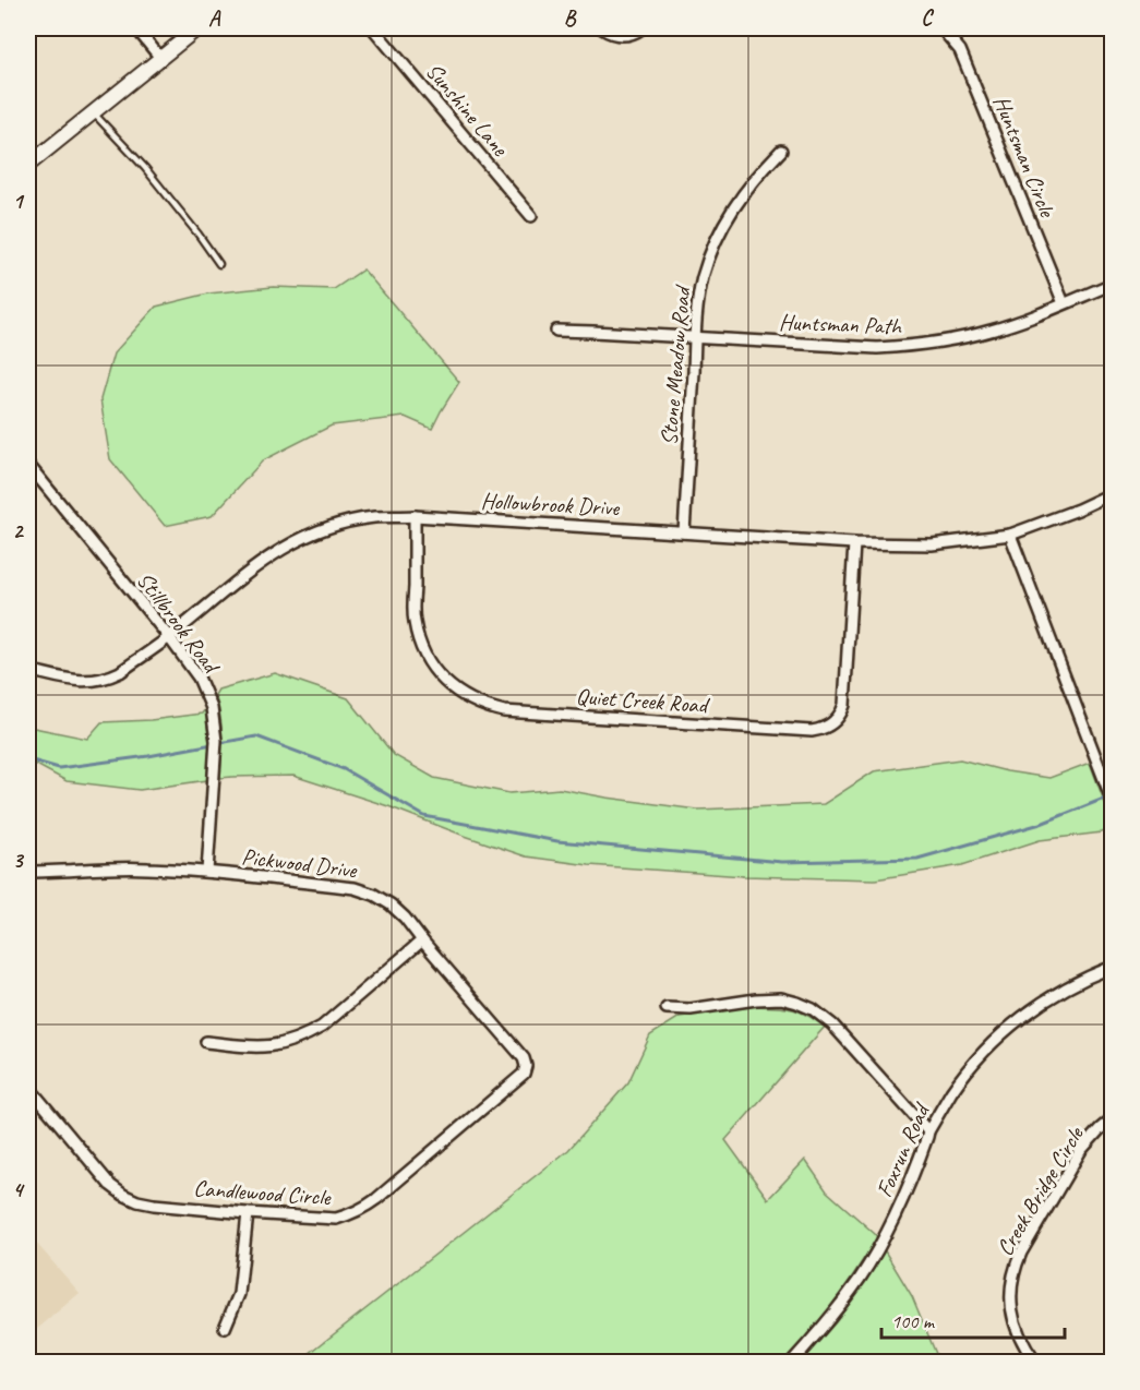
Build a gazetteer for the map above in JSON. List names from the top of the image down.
{
  "streets": {
    "street": [
      "Sunshine Lane",
      "Huntsman Circle",
      "Huntsman Path",
      "Stone Meadow Road",
      "Hollowbrook Drive",
      "Stillbrook Road",
      "Quiet Creek Road",
      "Pickwood Drive",
      "Foxrun Road",
      "Creek Bridge Circle",
      "Candlewood Circle"
    ]
  },
  "crossings": [
    ["Huntsman Circle", "Huntsman Path"],
    ["Huntsman Path", "Stone Meadow Road"],
    ["Stone Meadow Road", "Hollowbrook Drive"],
    ["Hollowbrook Drive", "Stillbrook Road"],
    ["Hollowbrook Drive", "Quiet Creek Road"],
    ["Stillbrook Road", "Pickwood Drive"],
    ["Pickwood Drive", "Candlewood Circle"]
  ],
  "scale_bar": "100 m",
  "grid": {
    "columns": ["A", "B", "C"],
    "rows": [
      "1",
      "2",
      "3",
      "4"
    ]
  }
}
